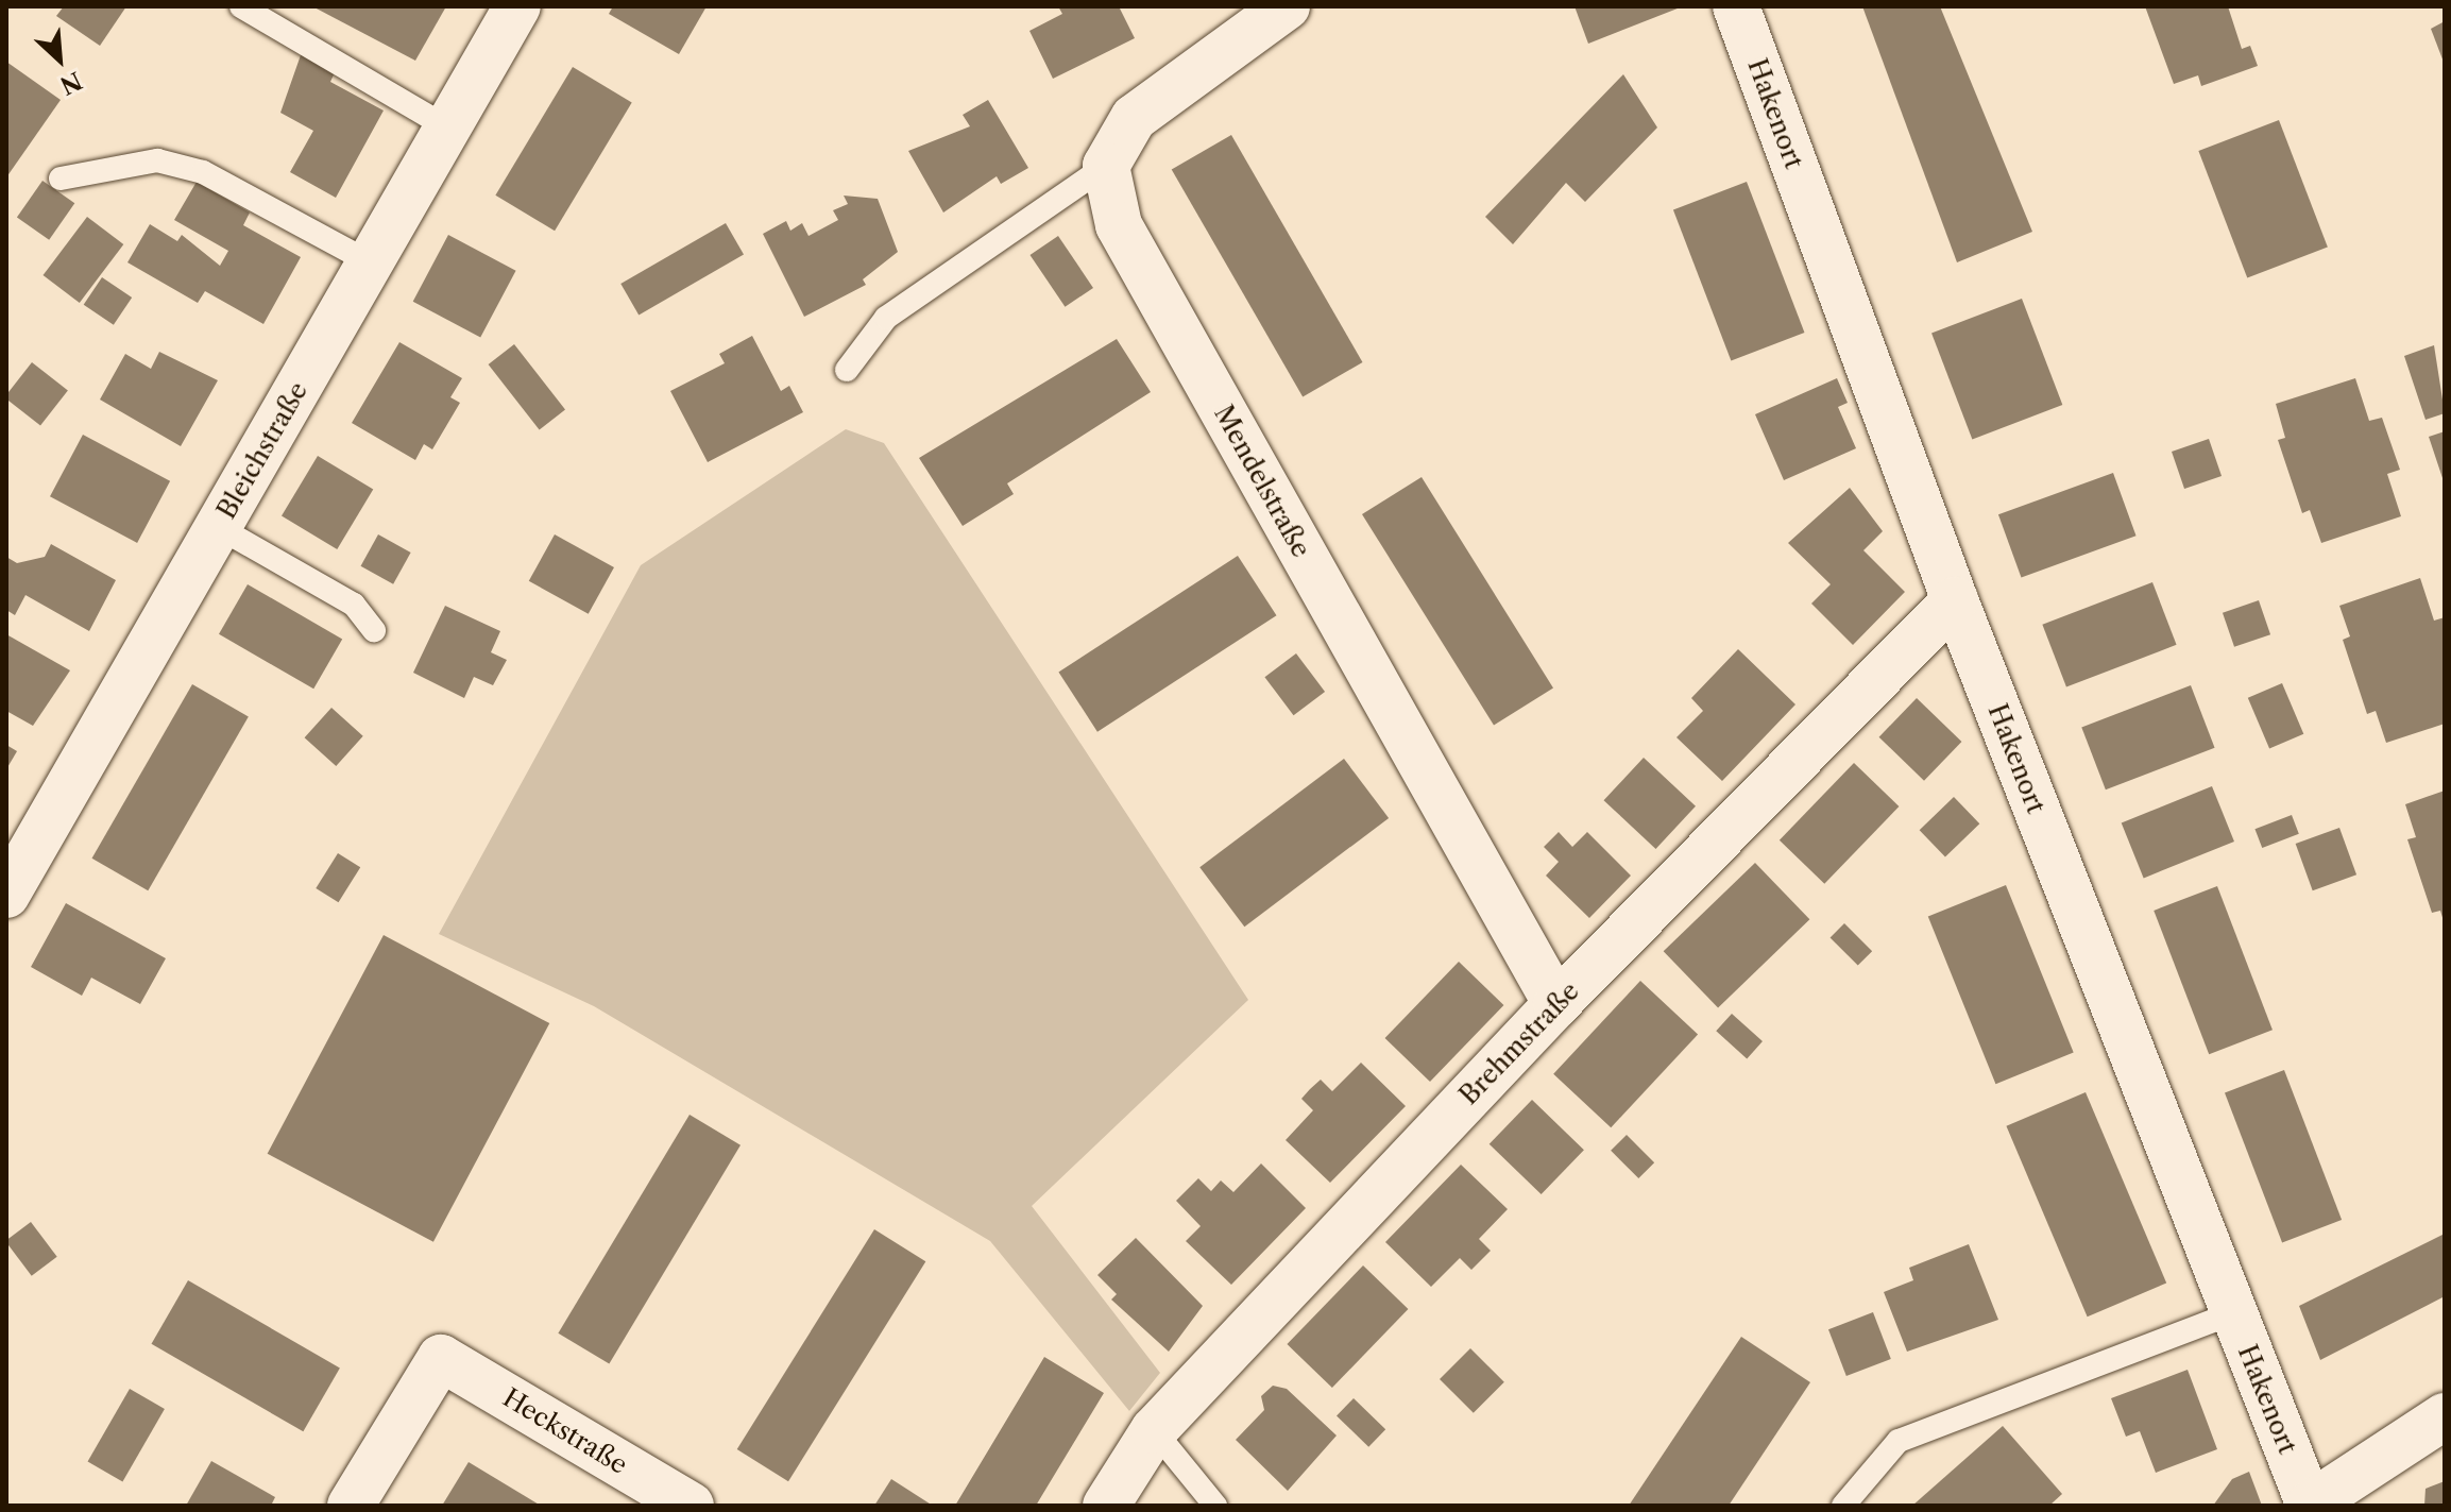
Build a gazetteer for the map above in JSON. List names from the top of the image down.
{
  "streets": {
    "street": [
      "Hakenort",
      "Bleichstraße",
      "Mendelstraße",
      "Brehmstraße",
      "Heckstraße"
    ]
  },
  "crossings": [
    ["Hakenort", "Brehmstraße"],
    ["Mendelstraße", "Brehmstraße"]
  ],
  "north": "bottom right"
}
